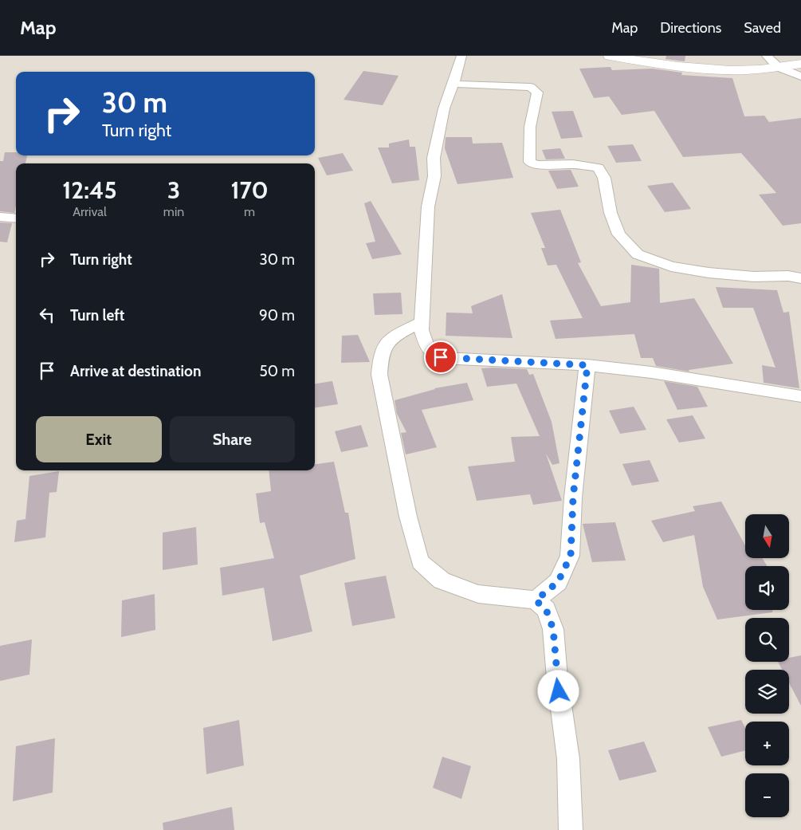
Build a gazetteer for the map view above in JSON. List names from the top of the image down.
{
  "north": "bottom",
  "page": {
    "header": "Map",
    "nav": ["Map", "Directions", "Saved"],
    "turn": ["30 m", "Turn right"],
    "eta": [
      "12:45",
      "Arrival",
      "3",
      "min",
      "170",
      "m"
    ],
    "list": [
      {
        "name": "Turn right",
        "value": "30 m"
      },
      {
        "name": "Turn left",
        "value": "90 m"
      },
      {
        "name": "Arrive at destination",
        "value": "50 m"
      }
    ],
    "buttons": ["Exit", "Share"],
    "map_buttons": ["+", "−"]
  }
}
